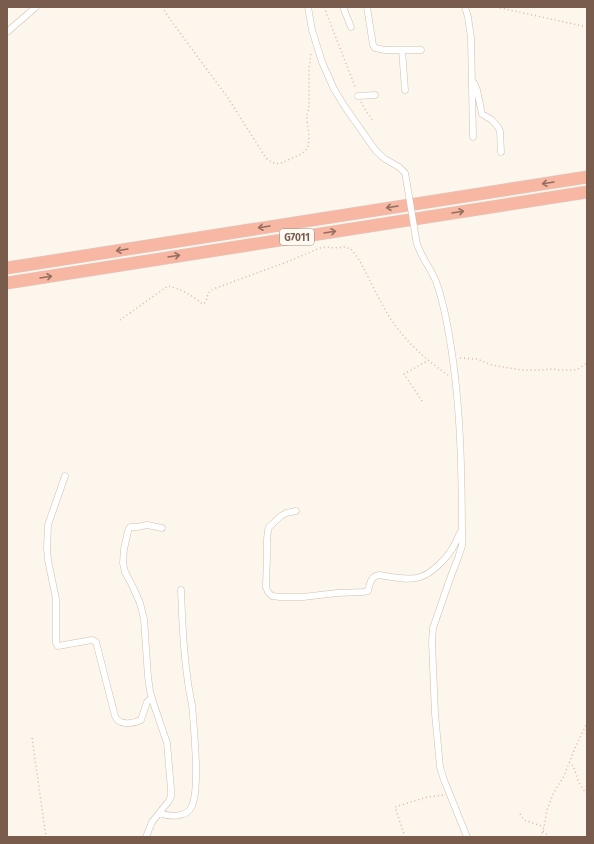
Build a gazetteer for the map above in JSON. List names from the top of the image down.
{
  "streets": {
    "highway": ["G7011"]
  }
}
